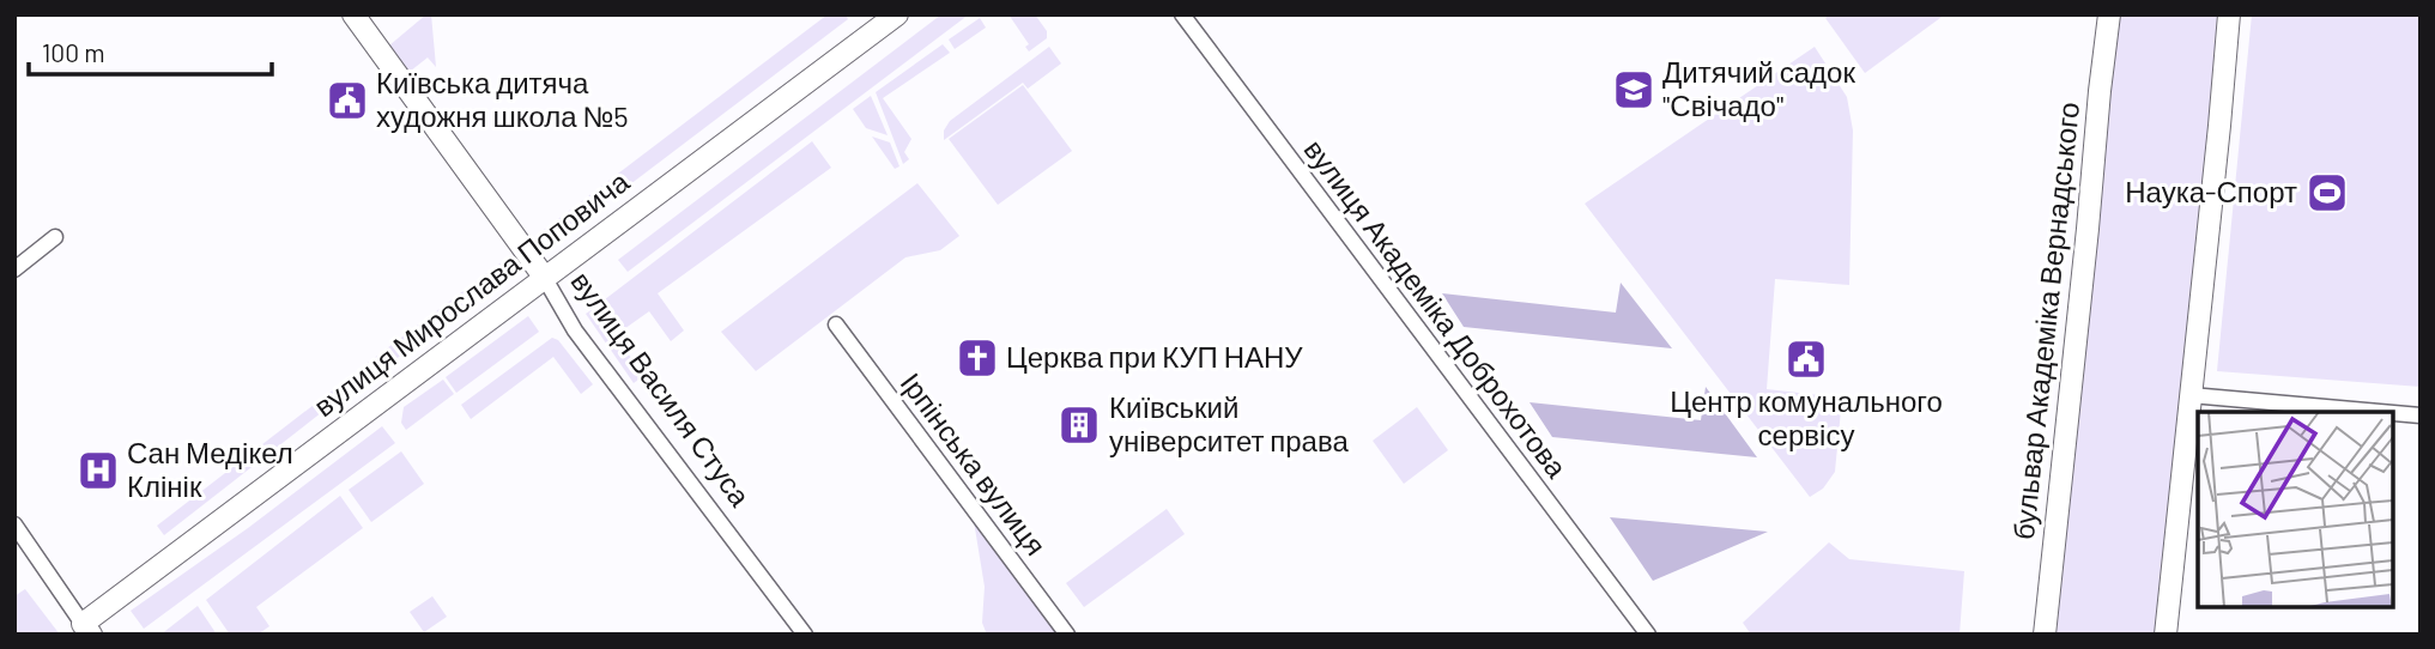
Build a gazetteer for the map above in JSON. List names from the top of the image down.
{
  "streets": {
    "street": [
      "вулиця Мирослава Поповича",
      "вулиця Академіка Доброхотова",
      "бульвар Академіка Вернадського",
      "вулиця Василя Стуса",
      "Ірпінська вулиця"
    ]
  },
  "crossings": [
    ["вулиця Мирослава Поповича", "вулиця Василя Стуса"]
  ],
  "places": {
    "school or university": ["Дитячий садок \"Свічадо\""],
    "public building": ["Київська дитяча художня школа №5", "Центр комунального сервісу"],
    "sports": ["Наука-Спорт"],
    "church": ["Церква при КУП НАНУ"],
    "building": ["Київський університет права"],
    "hospital": ["Сан Медікел Клінік"]
  },
  "scale_bar": "100 m"
}
